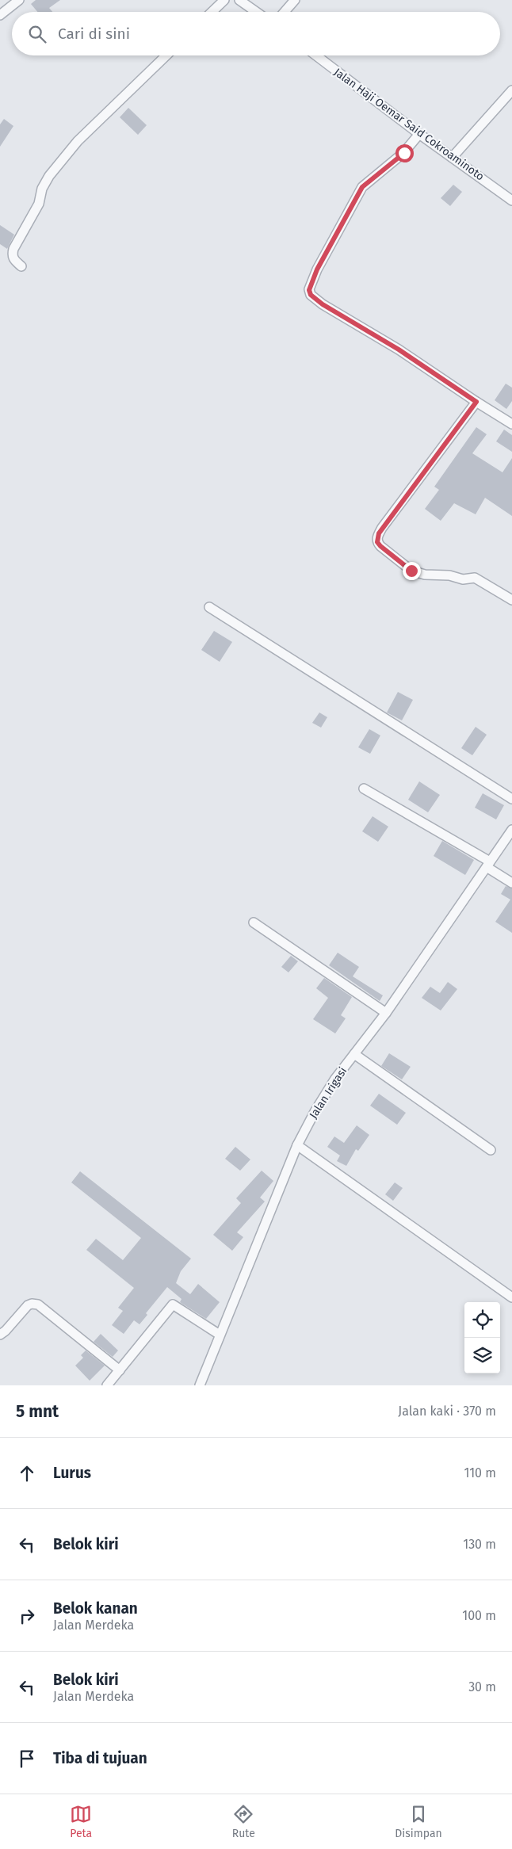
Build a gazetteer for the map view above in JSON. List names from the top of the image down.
{
  "streets": {
    "street": ["Jalan Haji Oemar Said Cokroaminoto", "Jalan Irigasi"]
  },
  "page": {
    "search": "Cari di sini",
    "heading": ["5 mnt", "Jalan kaki · 370 m"],
    "list": [
      ["Lurus", "110 m"],
      ["Belok kiri", "130 m"],
      ["Belok kanan", "Jalan Merdeka", "100 m"],
      ["Belok kiri", "Jalan Merdeka", "30 m"],
      "Tiba di tujuan"
    ],
    "nav": ["Peta", "Rute", "Disimpan"]
  }
}
